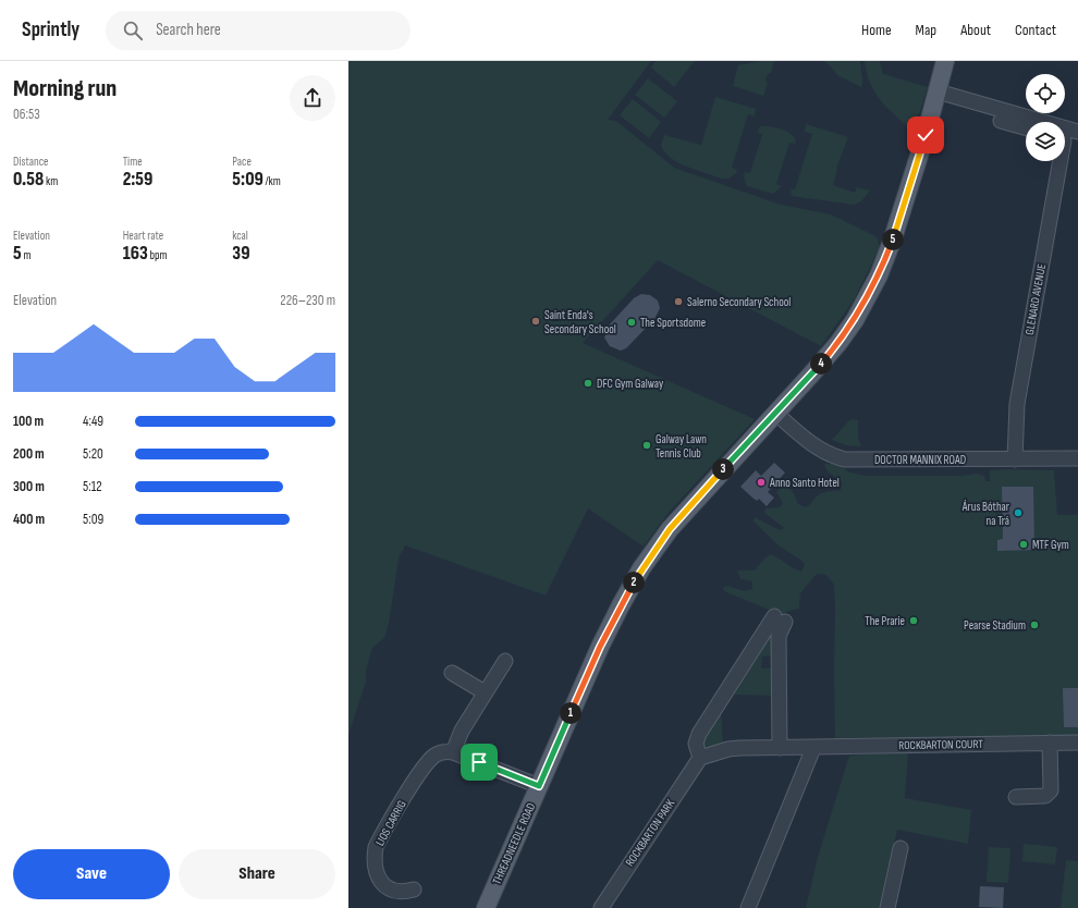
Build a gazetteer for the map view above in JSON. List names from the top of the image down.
{
  "streets": {
    "main road": ["THREADNEEDLE ROAD"],
    "street": [
      "GLENARD AVENUE",
      "DOCTOR MANNIX ROAD",
      "ROCKBARTON COURT",
      "LIOS CARRIG",
      "ROCKBARTON PARK"
    ]
  },
  "crossings": [
    ["GLENARD AVENUE", "DOCTOR MANNIX ROAD"],
    ["DOCTOR MANNIX ROAD", "THREADNEEDLE ROAD"]
  ],
  "places": [
    "Salerno Secondary School",
    "Saint Enda's Secondary School",
    "The Sportsdome",
    "DFC Gym Galway",
    "Galway Lawn Tennis Club",
    "Anno Santo Hotel",
    "Árus Bóthar na Trá",
    "MTF Gym",
    "The Prarie",
    "Pearse Stadium"
  ],
  "page": {
    "header": "Sprintly",
    "search": "Search here",
    "nav": [
      "Home",
      "Map",
      "About",
      "Contact"
    ],
    "heading": ["Morning run", "06:53"],
    "stats": [
      ["Distance", "0.58 km"],
      ["Time", "2:59"],
      ["Pace", "5:09 /km"],
      ["Elevation", "5 m"],
      ["Heart rate", "163 bpm"],
      ["kcal", "39"]
    ],
    "pins": [
      "5",
      "4",
      "3",
      "2",
      "1"
    ],
    "chart": ["Elevation", "226–230 m"],
    "list": [
      {
        "name": "100 m",
        "note": "4:49"
      },
      {
        "name": "200 m",
        "note": "5:20"
      },
      {
        "name": "300 m",
        "note": "5:12"
      },
      {
        "name": "400 m",
        "note": "5:09"
      }
    ],
    "buttons": ["Save", "Share"]
  }
}
